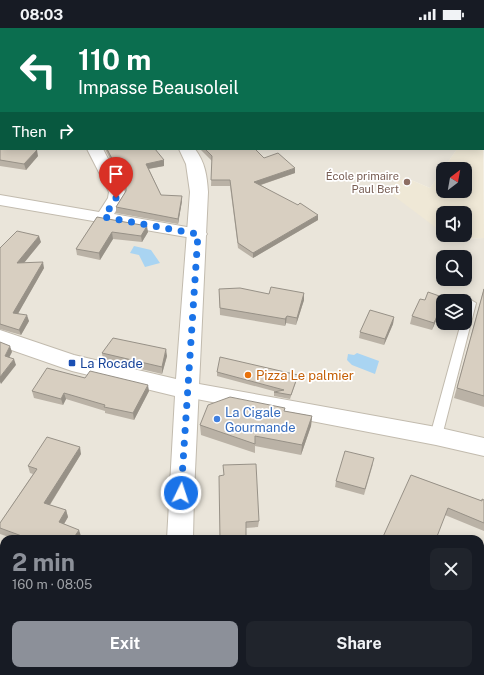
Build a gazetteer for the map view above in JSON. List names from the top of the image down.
{
  "places": {
    "other": ["École primaire Paul Bert", "Pizza Le palmier", "La Cigale Gourmande"],
    "transit": ["La Rocade"]
  },
  "north": "top right",
  "page": {
    "status": "08:03",
    "turn": ["110 m", "Impasse Beausoleil"],
    "then": "Then",
    "heading": ["2 min", "160 m · 08:05"],
    "buttons": ["Exit", "Share"]
  }
}
